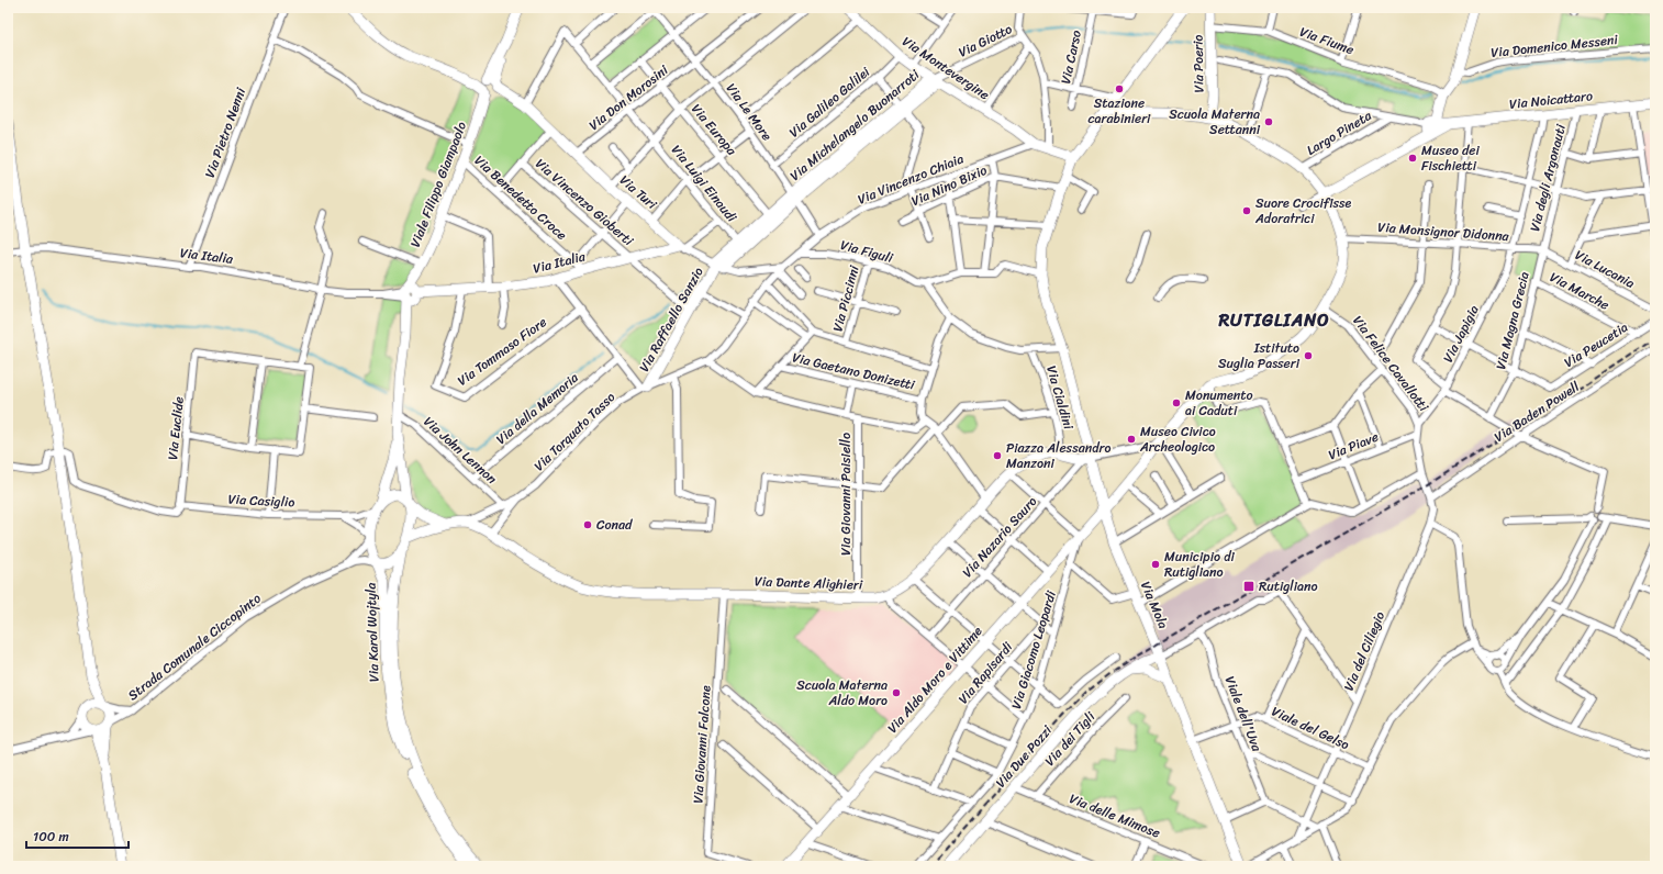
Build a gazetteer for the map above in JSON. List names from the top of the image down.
{
  "streets": {
    "street": [
      "Via Giotto",
      "Via Fiume",
      "Via Domenico Messeni",
      "Via Carso",
      "Via Poerio",
      "Via Montevergine",
      "Via Don Morosini",
      "Via Noicattaro",
      "Via Galileo Galilei",
      "Via Le More",
      "Via Europa",
      "Via Pietro Nenni",
      "Largo Pineta",
      "Via degli Argonauti",
      "Via Vincenzo Chiaia",
      "Via Luigi Einaudi",
      "Viale Filippo Giampaolo",
      "Via Nino Bixio",
      "Via Turi",
      "Via Benedetto Croce",
      "Via Vincenzo Gioberti",
      "Via Monsignor Didonna",
      "Via Figuli",
      "Via Italia",
      "Via Lucania",
      "Via Marche",
      "Via Piccinni",
      "Via Raffaello Sanzio",
      "Via Magna Grecia",
      "Via Japigia",
      "Via Peucetia",
      "Via Tommaso Fiore",
      "Via Felice Cavallotti",
      "Via Gaetano Donizetti",
      "Via Cialdini",
      "Via della Memoria",
      "Via Baden Powell",
      "Via Euclide",
      "Via Torquato Tasso",
      "Via Piave",
      "Via John Lennon",
      "Via Giovanni Paisiello",
      "Via Casiglio",
      "Via Nazario Sauro",
      "Via Dante Alighieri",
      "Via Mola",
      "Via Karol Wojtyla",
      "Strada Comunale Ciccopinto",
      "Via Giacomo Leopardi",
      "Via del Ciliegio",
      "Via Rapisardi",
      "Via Aldo Moro e Vittime",
      "Viale dell'Uva",
      "Viale del Gelso",
      "Via dei Tigli",
      "Via Giovanni Falcone",
      "Via Due Pozzi",
      "Via delle Mimose"
    ]
  },
  "crossings": [
    ["Via Giotto", "Via Montevergine"],
    ["Via Fiume", "Via Poerio"],
    ["Via Montevergine", "Via Galileo Galilei"],
    ["Via Montevergine", "Via Vincenzo Chiaia"],
    ["Via Montevergine", "Via Mola"],
    ["Via Don Morosini", "Via Le More"],
    ["Via Don Morosini", "Via Europa"],
    ["Via Don Morosini", "Via Luigi Einaudi"],
    ["Via Don Morosini", "Via Turi"],
    ["Via Noicattaro", "Largo Pineta"],
    ["Via Noicattaro", "Via degli Argonauti"],
    ["Via Noicattaro", "Via Japigia"],
    ["Via Galileo Galilei", "Via Le More"],
    ["Via Le More", "Via Vincenzo Chiaia"],
    ["Via Pietro Nenni", "Via Italia"],
    ["Via degli Argonauti", "Via Monsignor Didonna"],
    ["Via degli Argonauti", "Via Lucania"],
    ["Via degli Argonauti", "Via Magna Grecia"],
    ["Via Vincenzo Chiaia", "Via Turi"],
    ["Via Vincenzo Chiaia", "Via Figuli"],
    ["Via Vincenzo Chiaia", "Via Torquato Tasso"],
    ["Viale Filippo Giampaolo", "Via Turi"],
    ["Viale Filippo Giampaolo", "Via Benedetto Croce"],
    ["Viale Filippo Giampaolo", "Via Italia"],
    ["Viale Filippo Giampaolo", "Via John Lennon"],
    ["Viale Filippo Giampaolo", "Via Casiglio"],
    ["Viale Filippo Giampaolo", "Via Karol Wojtyla"],
    ["Viale Filippo Giampaolo", "Strada Comunale Ciccopinto"],
    ["Via Nino Bixio", "Via Mola"],
    ["Via Turi", "Via Italia"],
    ["Via Turi", "Via Raffaello Sanzio"],
    ["Via Turi", "Via Torquato Tasso"],
    ["Via Benedetto Croce", "Via Italia"],
    ["Via Vincenzo Gioberti", "Via Italia"],
    ["Via Vincenzo Gioberti", "Via Raffaello Sanzio"],
    ["Via Monsignor Didonna", "Via Lucania"],
    ["Via Monsignor Didonna", "Via Magna Grecia"],
    ["Via Monsignor Didonna", "Via Japigia"],
    ["Via Figuli", "Via Piccinni"],
    ["Via Italia", "Via Tommaso Fiore"],
    ["Via Lucania", "Via Magna Grecia"],
    ["Via Marche", "Via Magna Grecia"],
    ["Via Marche", "Via Peucetia"],
    ["Via Raffaello Sanzio", "Via Torquato Tasso"],
    ["Via Magna Grecia", "Via Peucetia"],
    ["Via Japigia", "Via Felice Cavallotti"],
    ["Via Felice Cavallotti", "Via Piave"],
    ["Via Felice Cavallotti", "Via del Ciliegio"],
    ["Via Cialdini", "Via Dante Alighieri"],
    ["Via della Memoria", "Via John Lennon"],
    ["Via Baden Powell", "Via del Ciliegio"],
    ["Via Euclide", "Via Casiglio"],
    ["Via Torquato Tasso", "Via John Lennon"],
    ["Via Torquato Tasso", "Via Dante Alighieri"],
    ["Via Giovanni Paisiello", "Via Dante Alighieri"],
    ["Via Casiglio", "Via Karol Wojtyla"],
    ["Via Casiglio", "Strada Comunale Ciccopinto"],
    ["Via Nazario Sauro", "Via Dante Alighieri"],
    ["Via Nazario Sauro", "Via Mola"],
    ["Via Dante Alighieri", "Via Mola"],
    ["Via Dante Alighieri", "Via Giovanni Falcone"],
    ["Via Mola", "Via Aldo Moro e Vittime"],
    ["Via Mola", "Viale del Gelso"],
    ["Via Mola", "Via Due Pozzi"],
    ["Via Karol Wojtyla", "Strada Comunale Ciccopinto"],
    ["Via Giacomo Leopardi", "Via Aldo Moro e Vittime"],
    ["Via del Ciliegio", "Viale del Gelso"],
    ["Viale dell'Uva", "Viale del Gelso"],
    ["Via dei Tigli", "Via delle Mimose"],
    ["Via Due Pozzi", "Via delle Mimose"]
  ],
  "districts": ["RUTIGLIANO"],
  "places": {
    "other": [
      "Stazione carabinieri",
      "Scuola Materna Settanni",
      "Museo dei Fischietti",
      "Suore Crocifisse Adoratrici",
      "Istituto Suglia Passeri",
      "Monumento ai Caduti",
      "Museo Civico Archeologico",
      "Piazza Alessandro Manzoni",
      "Conad",
      "Municipio di Rutigliano",
      "Scuola Materna Aldo Moro"
    ],
    "transit": ["Rutigliano"]
  },
  "scale_bar": "100 m"
}
